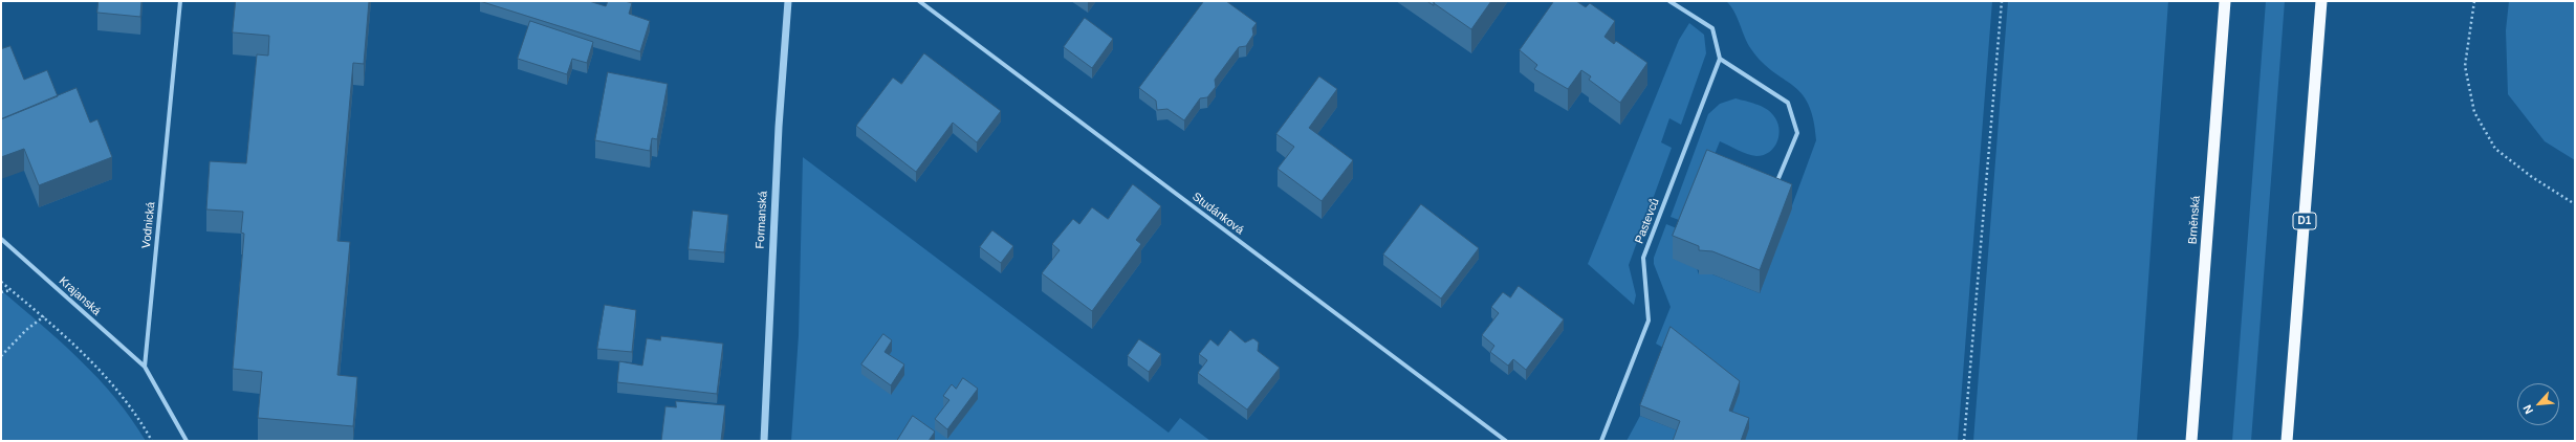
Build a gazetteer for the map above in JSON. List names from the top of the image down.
{
  "streets": {
    "highway": ["Brněnská", "D1"],
    "street": [
      "Studánková",
      "Formanská",
      "Pastevců",
      "Vodnická",
      "Krajanská"
    ]
  },
  "crossings": [
    ["Vodnická", "Krajanská"]
  ],
  "north": "bottom left"
}
